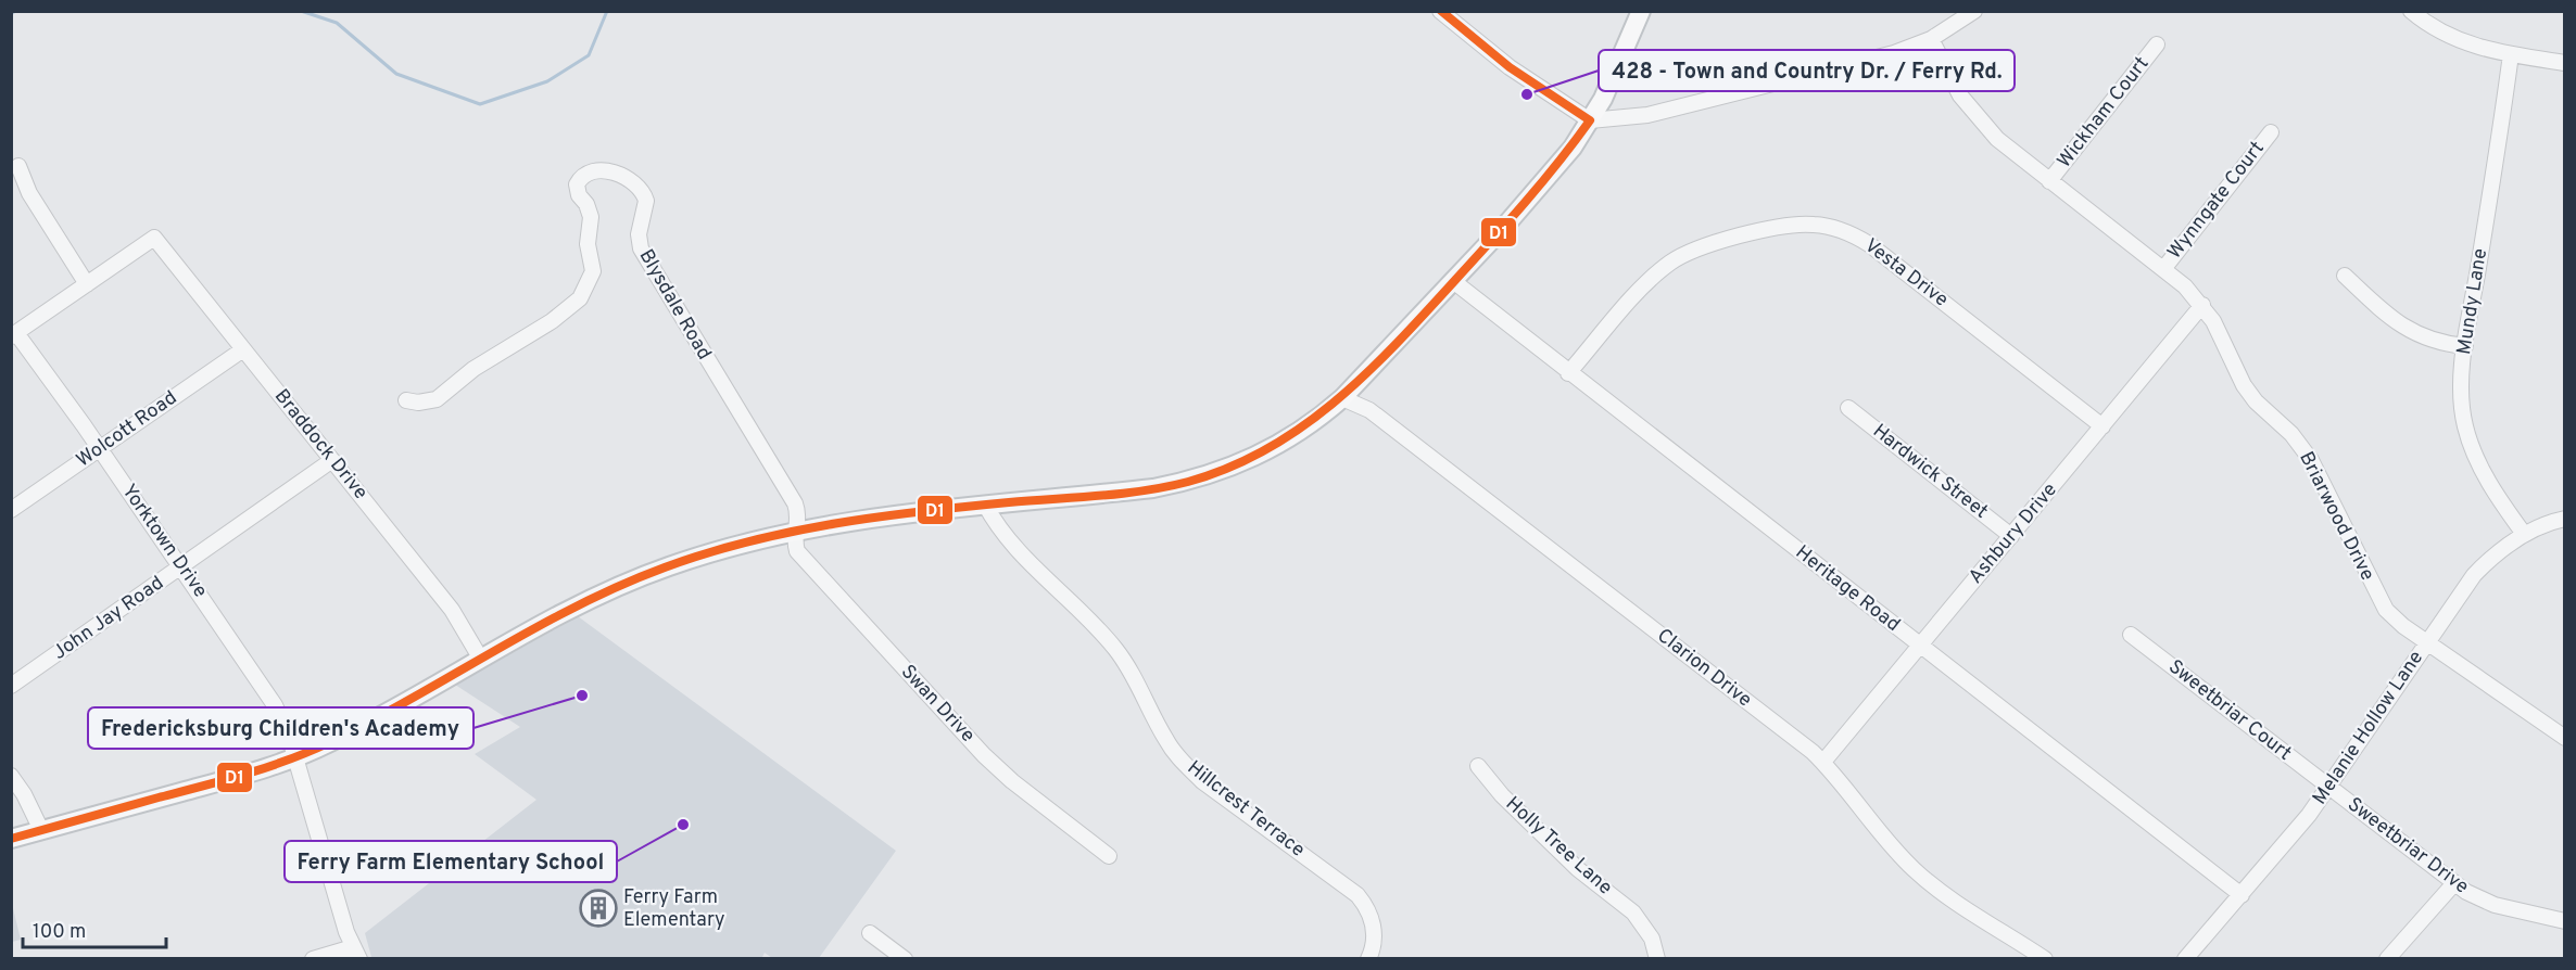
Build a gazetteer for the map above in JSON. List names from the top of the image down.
{
  "streets": {
    "street": [
      "Wickham Court",
      "Wynngate Court",
      "Vesta Drive",
      "Mundy Lane",
      "Blysdale Road",
      "Wolcott Road",
      "Braddock Drive",
      "Hardwick Street",
      "Briarwood Drive",
      "Ashbury Drive",
      "Yorktown Drive",
      "Heritage Road",
      "John Jay Road",
      "Clarion Drive",
      "Swan Drive",
      "Sweetbriar Court",
      "Melanie Hollow Lane",
      "Hillcrest Terrace",
      "Holly Tree Lane",
      "Sweetbriar Drive"
    ]
  },
  "crossings": [
    ["Wickham Court", "Briarwood Drive"],
    ["Wynngate Court", "Briarwood Drive"],
    ["Vesta Drive", "Ashbury Drive"],
    ["Vesta Drive", "Heritage Road"],
    ["Mundy Lane", "Melanie Hollow Lane"],
    ["Blysdale Road", "Swan Drive"],
    ["Wolcott Road", "Braddock Drive"],
    ["Wolcott Road", "Yorktown Drive"],
    ["Braddock Drive", "John Jay Road"],
    ["Hardwick Street", "Ashbury Drive"],
    ["Briarwood Drive", "Ashbury Drive"],
    ["Briarwood Drive", "Melanie Hollow Lane"],
    ["Ashbury Drive", "Heritage Road"],
    ["Ashbury Drive", "Clarion Drive"],
    ["Yorktown Drive", "John Jay Road"],
    ["Heritage Road", "Melanie Hollow Lane"],
    ["Sweetbriar Court", "Melanie Hollow Lane"],
    ["Sweetbriar Court", "Sweetbriar Drive"],
    ["Melanie Hollow Lane", "Sweetbriar Drive"]
  ],
  "places": {
    "other": ["428 - Town and Country Dr. / Ferry Rd.", "Fredericksburg Children's Academy", "Ferry Farm Elementary School"],
    "building": ["Ferry Farm Elementary"]
  },
  "lines": ["transit line D1"],
  "scale_bar": "100 m"
}
